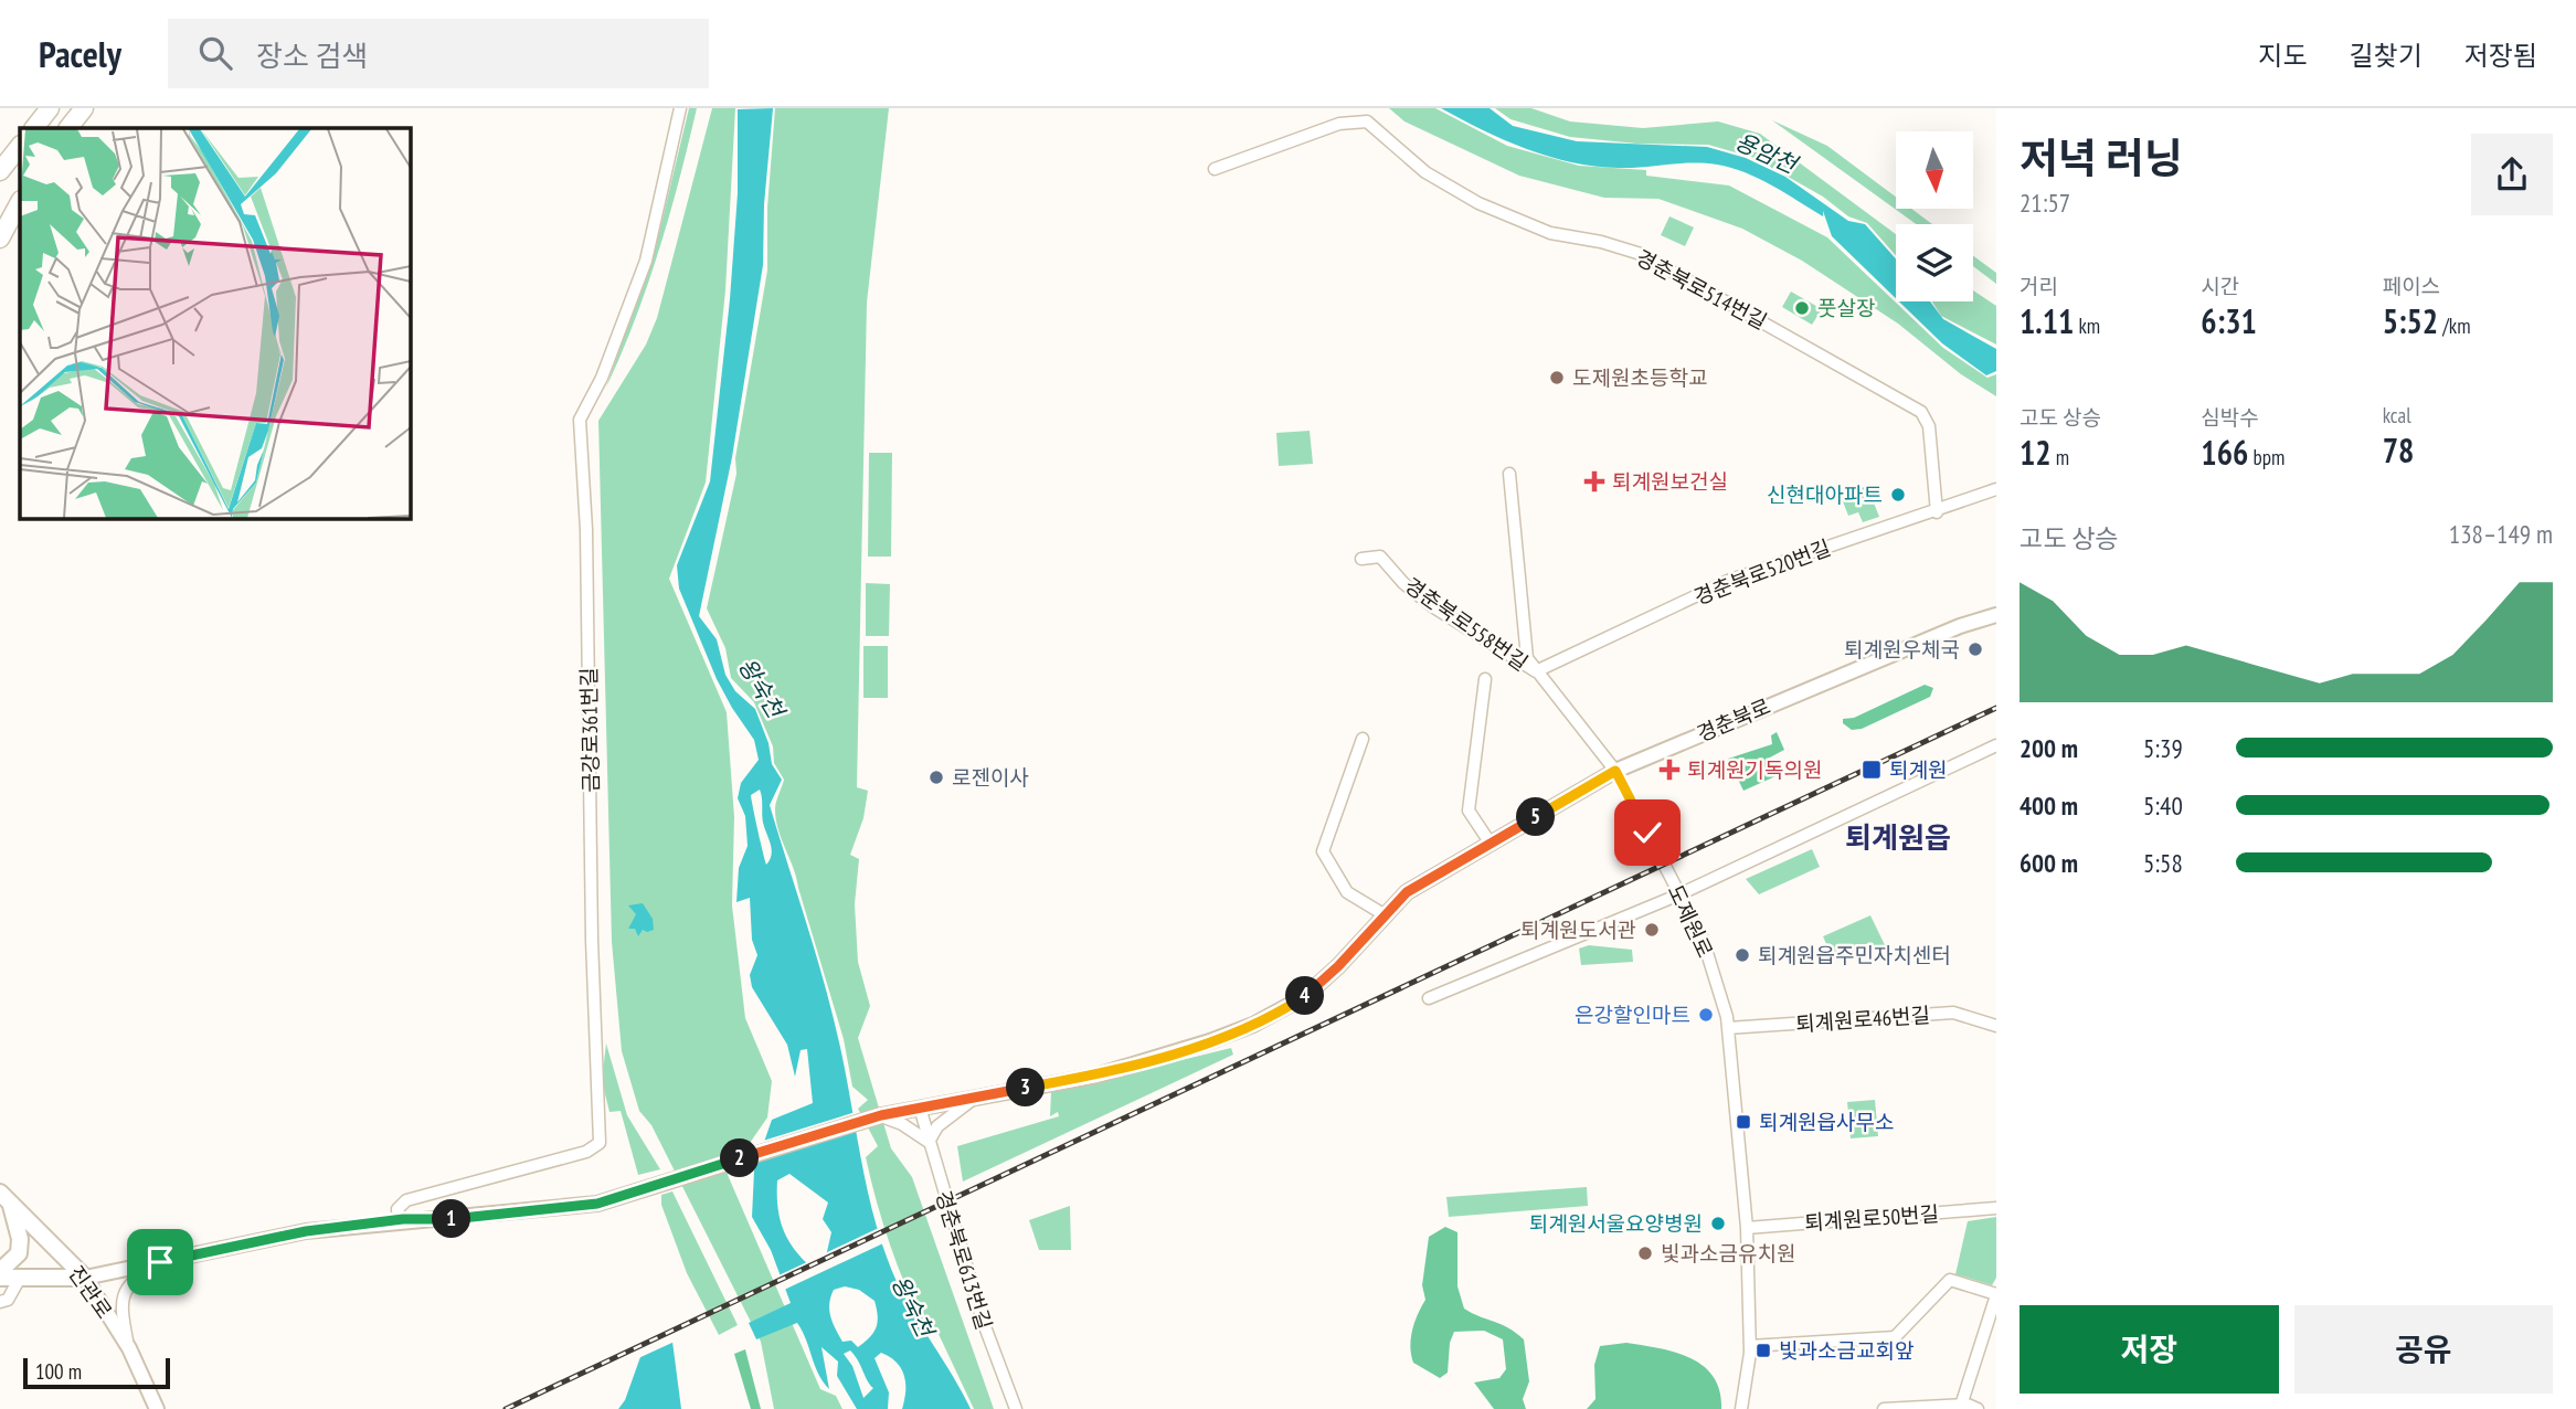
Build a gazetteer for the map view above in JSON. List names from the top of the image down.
{
  "streets": {
    "main road": ["경춘북로", "진관로"],
    "street": [
      "경춘북로514번길",
      "경춘북로520번길",
      "경춘북로558번길",
      "금강로361번길",
      "도제원로",
      "퇴계원로46번길",
      "퇴계원로50번길",
      "경춘북로613번길"
    ]
  },
  "crossings": [
    ["경춘북로514번길", "경춘북로520번길"],
    ["경춘북로520번길", "경춘북로558번길"],
    ["경춘북로520번길", "도제원로"],
    ["경춘북로558번길", "도제원로"],
    ["경춘북로", "금강로361번길"],
    ["경춘북로", "도제원로"],
    ["경춘북로", "경춘북로613번길"],
    ["경춘북로", "진관로"],
    ["도제원로", "퇴계원로46번길"],
    ["도제원로", "퇴계원로50번길"]
  ],
  "districts": ["퇴계원읍"],
  "water": ["용암천", "왕숙천"],
  "places": {
    "other": [
      "풋살장",
      "도제원초등학교",
      "신현대아파트",
      "퇴계원우체국",
      "로젠이사",
      "퇴계원도서관",
      "퇴계원읍주민자치센터",
      "은강할인마트",
      "퇴계원서울요양병원",
      "빛과소금유치원"
    ],
    "health": ["퇴계원보건실", "퇴계원기독의원"],
    "transit": ["퇴계원", "퇴계원읍사무소", "빛과소금교회앞"]
  },
  "scale_bar": "100 m",
  "north": "bottom",
  "page": {
    "header": "Pacely",
    "search": "장소 검색",
    "nav": ["지도", "길찾기", "저장됨"],
    "heading": ["저녁 러닝", "21:57"],
    "stats": [
      ["거리", "1.11 km"],
      ["시간", "6:31"],
      ["페이스", "5:52 /km"],
      ["고도 상승", "12 m"],
      ["심박수", "166 bpm"],
      ["kcal", "78"]
    ],
    "chart": ["고도 상승", "138–149 m"],
    "list": [
      {
        "name": "200 m",
        "note": "5:39"
      },
      {
        "name": "400 m",
        "note": "5:40"
      },
      {
        "name": "600 m",
        "note": "5:58"
      }
    ],
    "pins": [
      "5",
      "4",
      "3",
      "2",
      "1"
    ],
    "buttons": ["저장", "공유"],
    "scale": "100 m"
  }
}
